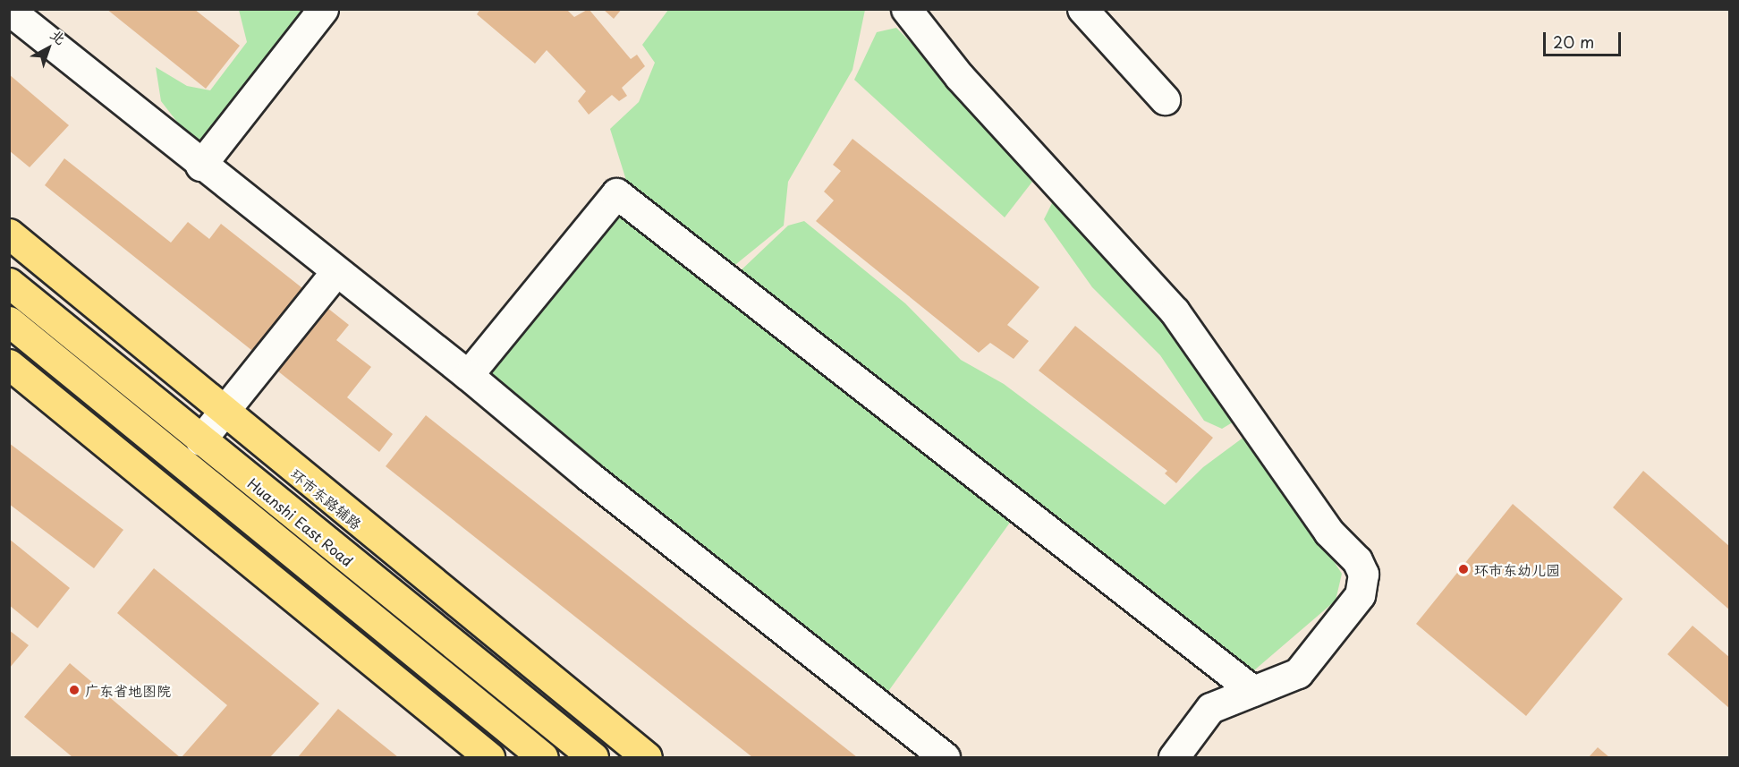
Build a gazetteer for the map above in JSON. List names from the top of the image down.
{
  "streets": {
    "main road": ["环市东路辅路", "Huanshi East Road"]
  },
  "places": ["环市东幼儿园", "广东省地图院"],
  "scale_bar": "20 m",
  "north": "top right"
}
